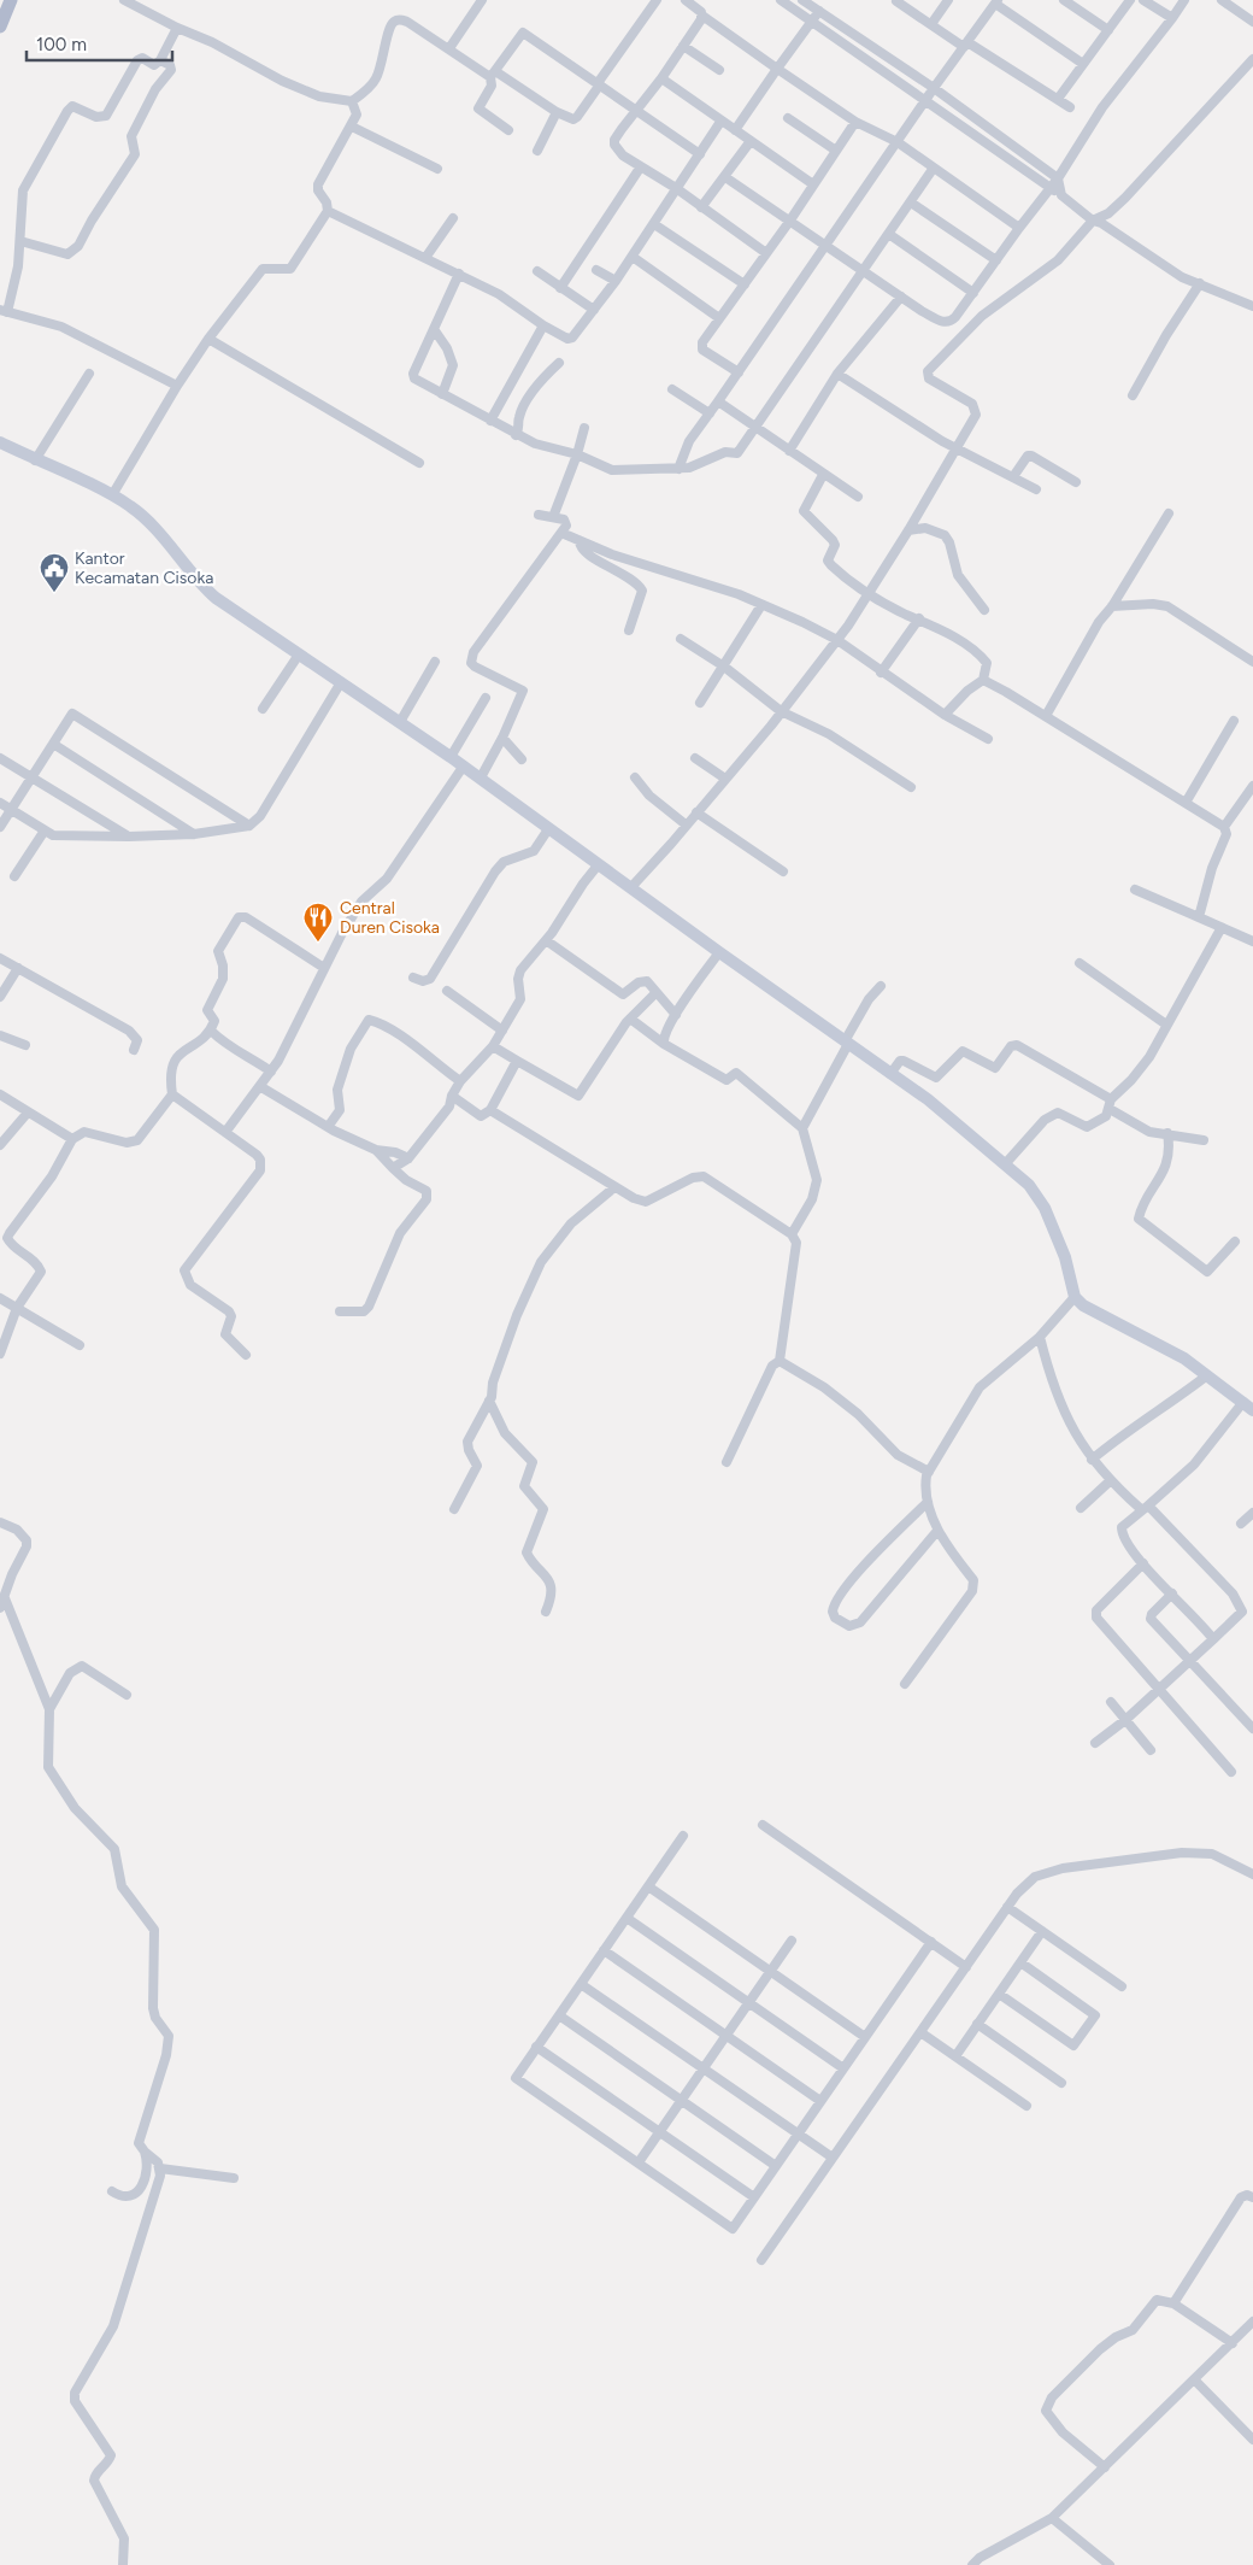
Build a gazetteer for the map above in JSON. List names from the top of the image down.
{
  "places": {
    "public building": ["Kantor Kecamatan Cisoka"],
    "restaurant": ["Central Duren Cisoka"]
  },
  "scale_bar": "100 m"
}
